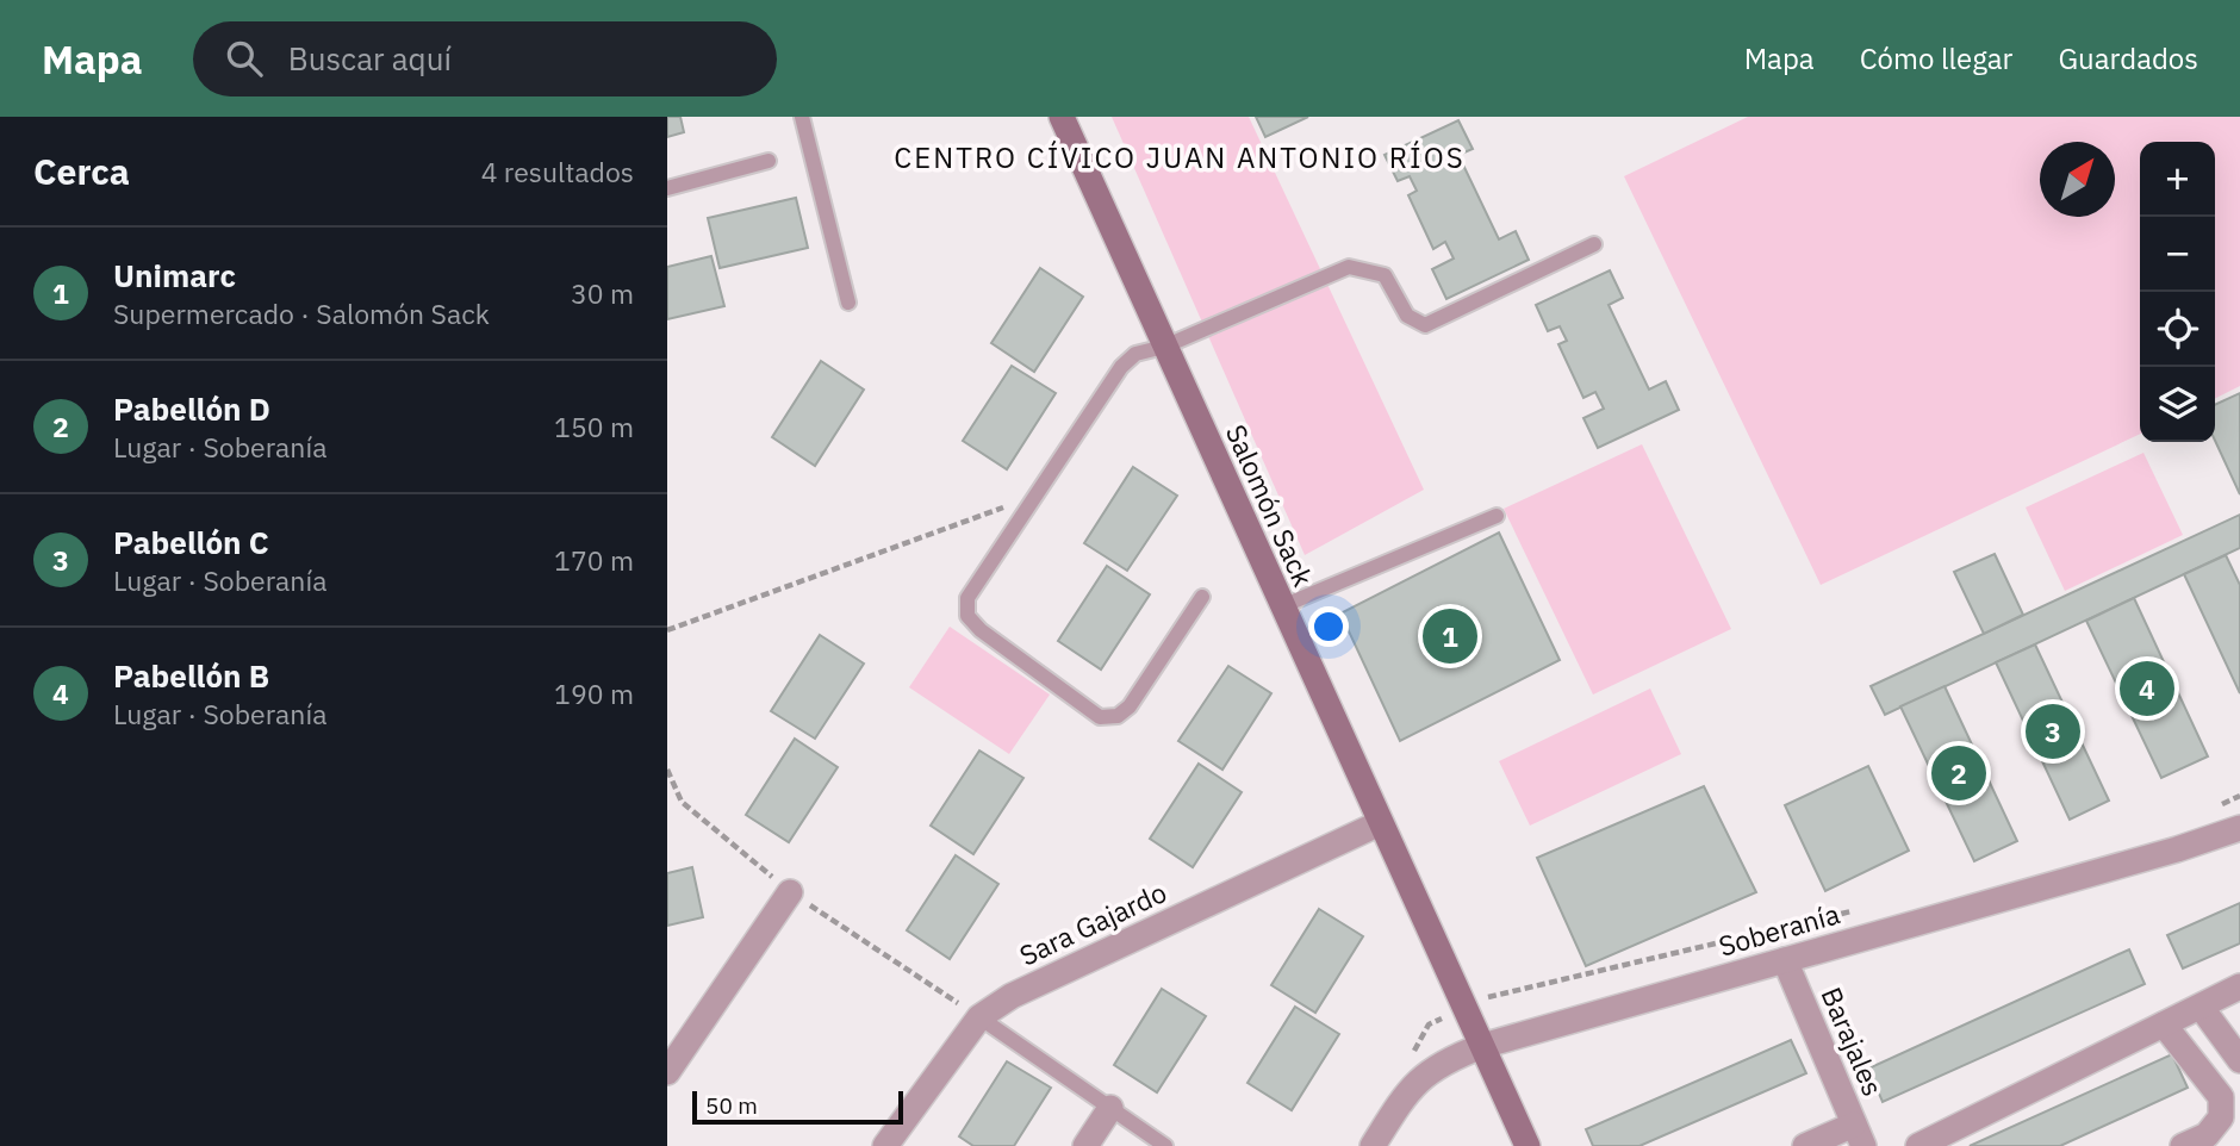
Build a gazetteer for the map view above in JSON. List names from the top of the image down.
{
  "streets": {
    "main road": ["Salomón Sack"],
    "street": ["Sara Gajardo", "Soberanía", "Barajales"]
  },
  "crossings": [
    ["Salomón Sack", "Sara Gajardo"],
    ["Salomón Sack", "Soberanía"],
    ["Soberanía", "Barajales"]
  ],
  "districts": ["CENTRO CÍVICO JUAN ANTONIO RÍOS"],
  "scale_bar": "50 m",
  "north": "top right",
  "page": {
    "header": "Mapa",
    "search": "Buscar aquí",
    "nav": ["Mapa", "Cómo llegar", "Guardados"],
    "heading": ["Cerca", "4 resultados"],
    "map_buttons": ["+", "−"],
    "list": [
      {
        "mark": "1",
        "name": "Unimarc",
        "note": "Supermercado · Salomón Sack",
        "value": "30 m"
      },
      {
        "mark": "2",
        "name": "Pabellón D",
        "note": "Lugar · Soberanía",
        "value": "150 m"
      },
      {
        "mark": "3",
        "name": "Pabellón C",
        "note": "Lugar · Soberanía",
        "value": "170 m"
      },
      {
        "mark": "4",
        "name": "Pabellón B",
        "note": "Lugar · Soberanía",
        "value": "190 m"
      }
    ],
    "pins": [
      "1",
      "4",
      "3",
      "2"
    ],
    "scale": "50 m"
  }
}
